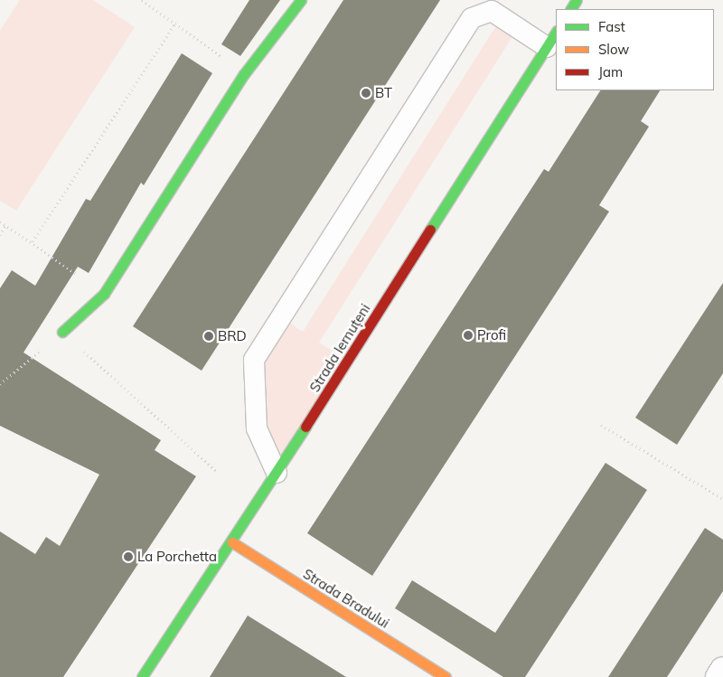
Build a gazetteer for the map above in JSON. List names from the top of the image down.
{
  "streets": {
    "main road": ["Strada Iernuțeni", "Strada Bradului"]
  },
  "crossings": [
    ["Strada Iernuțeni", "Strada Bradului"]
  ],
  "places": [
    "BT",
    "Profi",
    "BRD",
    "La Porchetta"
  ],
  "legend": ["Fast", "Slow", "Jam"]
}
